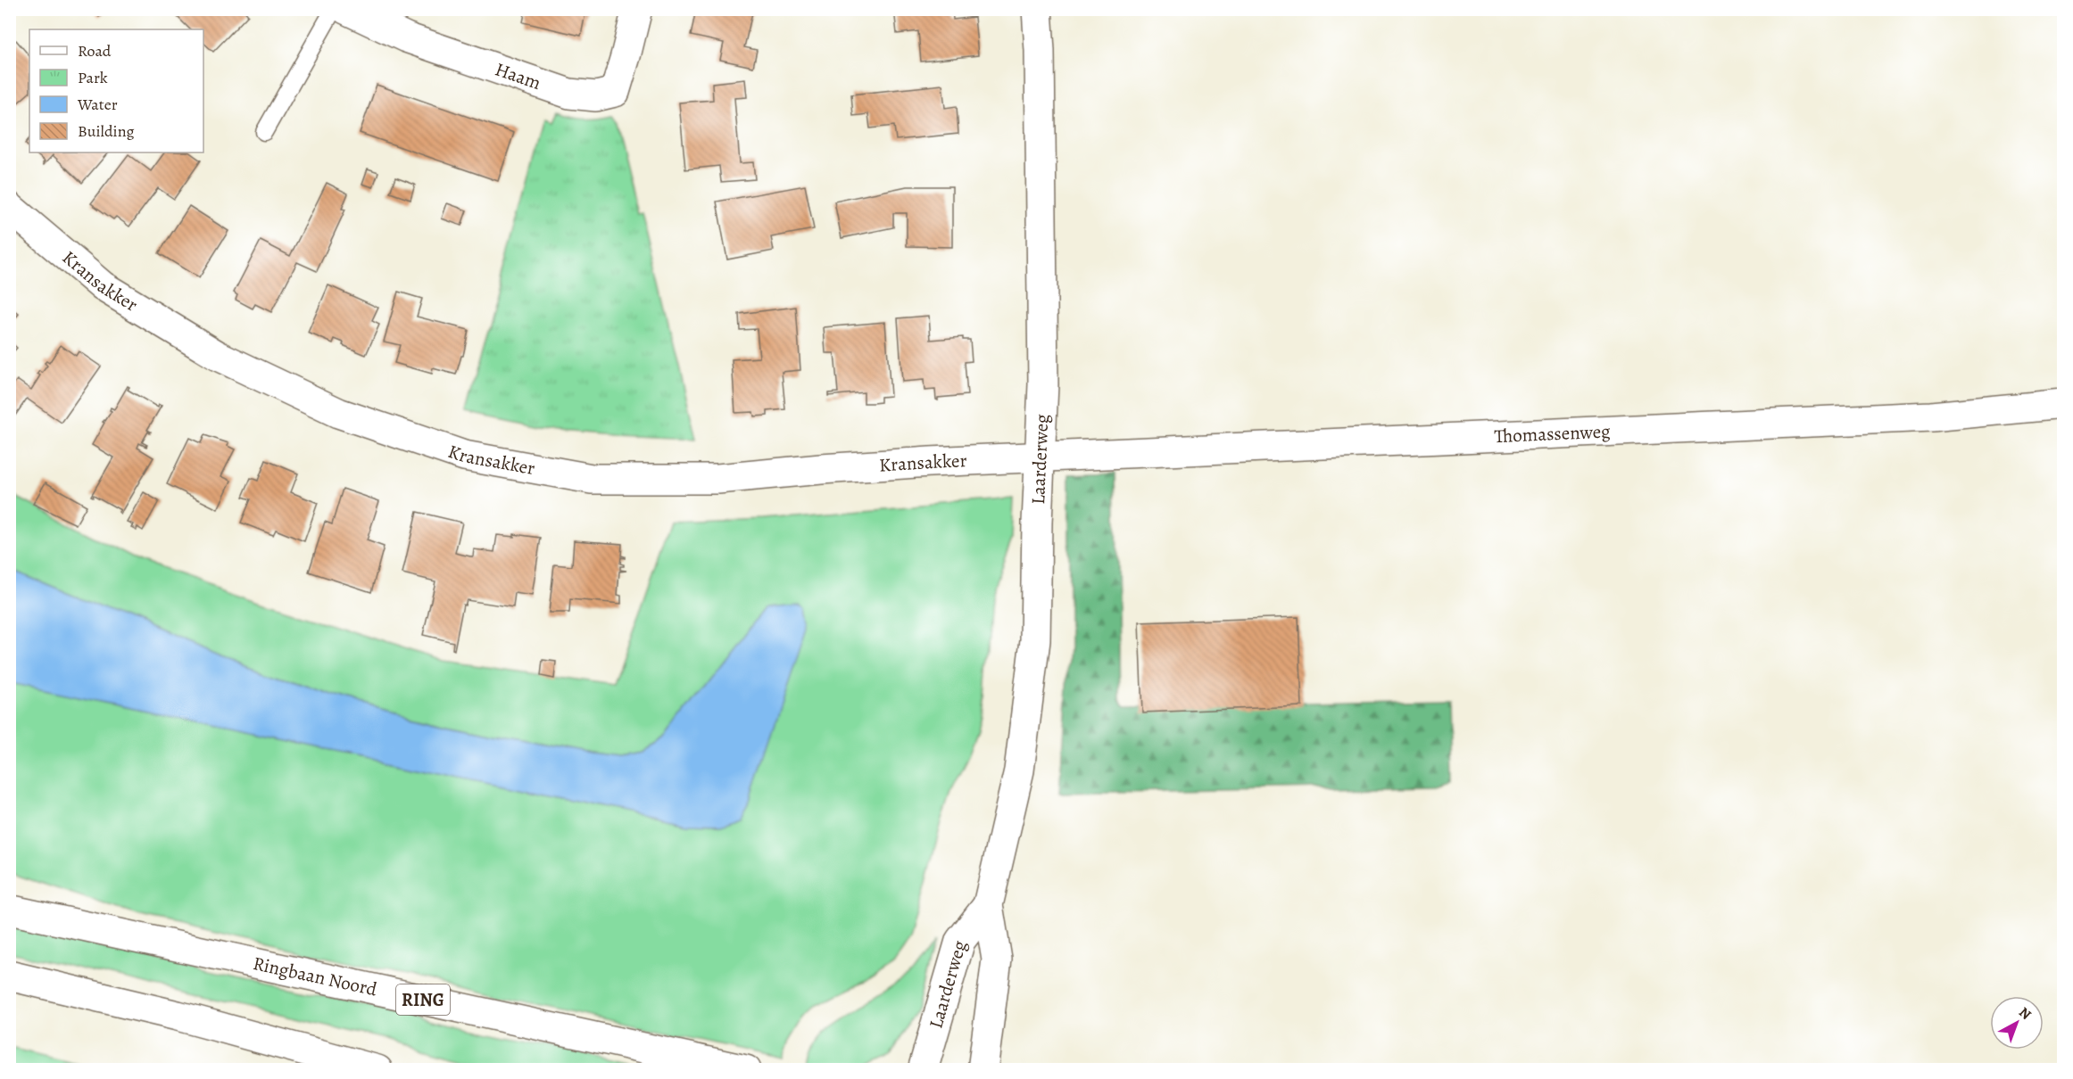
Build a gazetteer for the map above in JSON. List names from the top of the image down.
{
  "streets": {
    "street": [
      "Haam",
      "Kransakker",
      "Thomassenweg",
      "Laarderweg",
      "Ringbaan Noord",
      "RING"
    ]
  },
  "crossings": [
    ["Kransakker", "Thomassenweg"],
    ["Kransakker", "Laarderweg"],
    ["Thomassenweg", "Laarderweg"]
  ],
  "legend": [
    "Road",
    "Park",
    "Water",
    "Building"
  ],
  "north": "top right"
}
